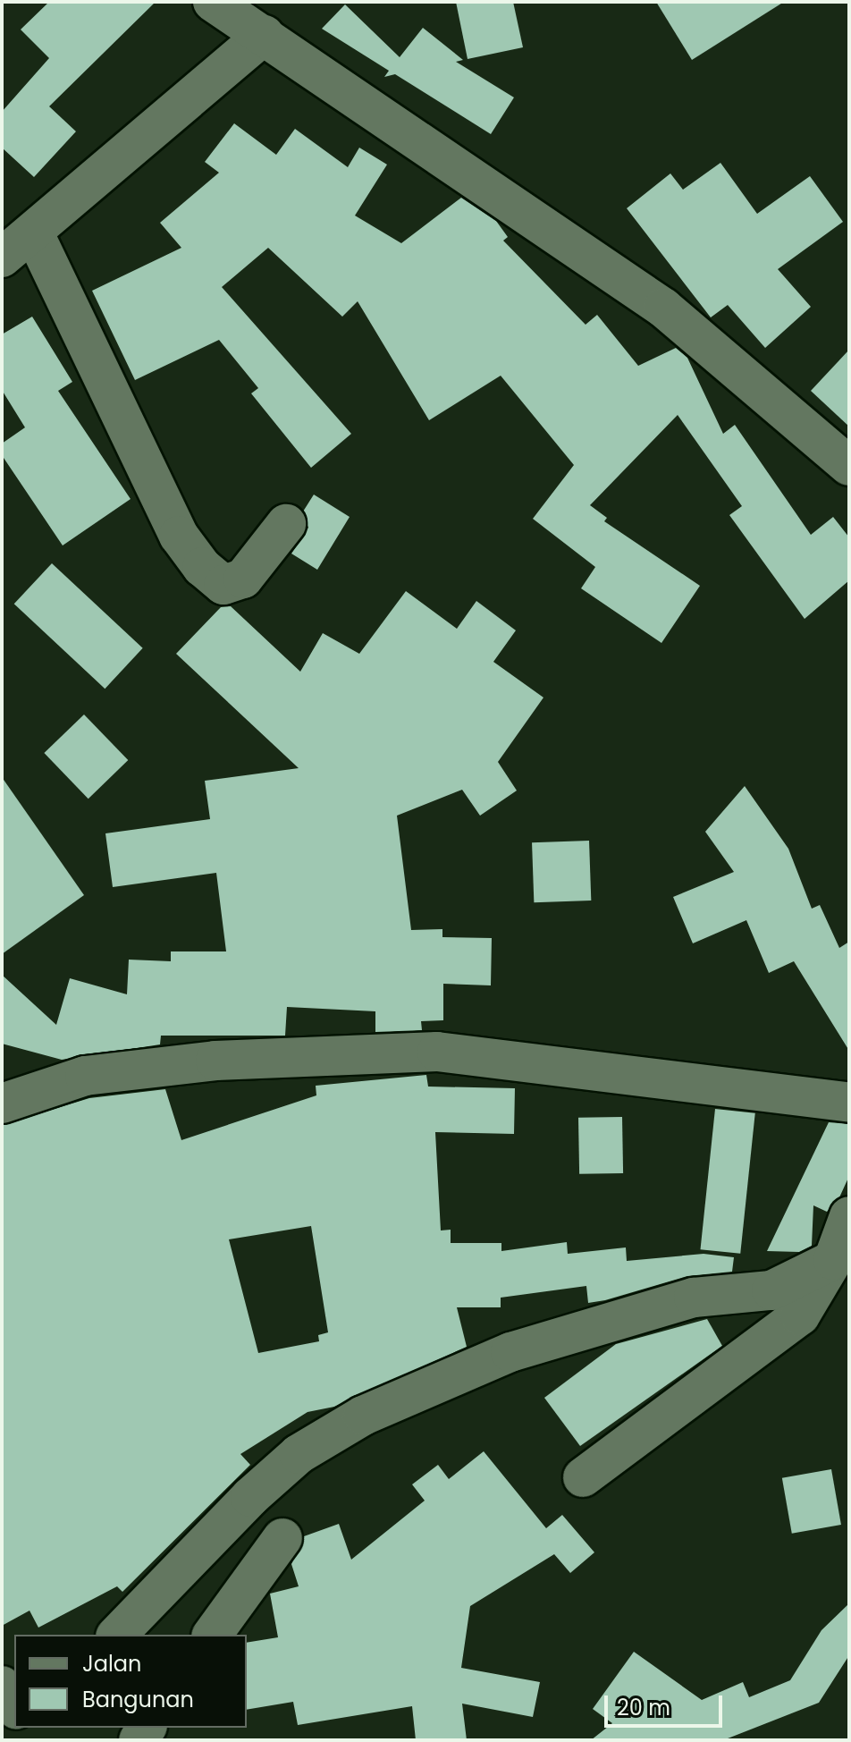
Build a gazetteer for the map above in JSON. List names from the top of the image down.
{
  "legend": ["Jalan", "Bangunan"],
  "scale_bar": "20 m"
}
